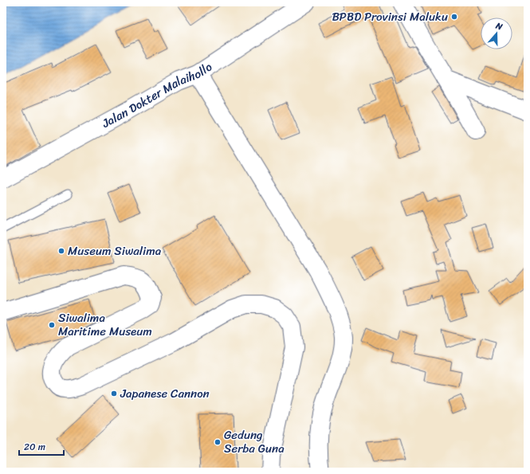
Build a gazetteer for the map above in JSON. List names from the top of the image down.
{
  "streets": {
    "street": ["Jalan Dokter Malaihollo"]
  },
  "places": [
    "BPBD Provinsi Maluku",
    "Museum Siwalima",
    "Siwalima Maritime Museum",
    "Japanese Cannon",
    "Gedung Serba Guna"
  ],
  "scale_bar": "20 m",
  "north": "top"
}
